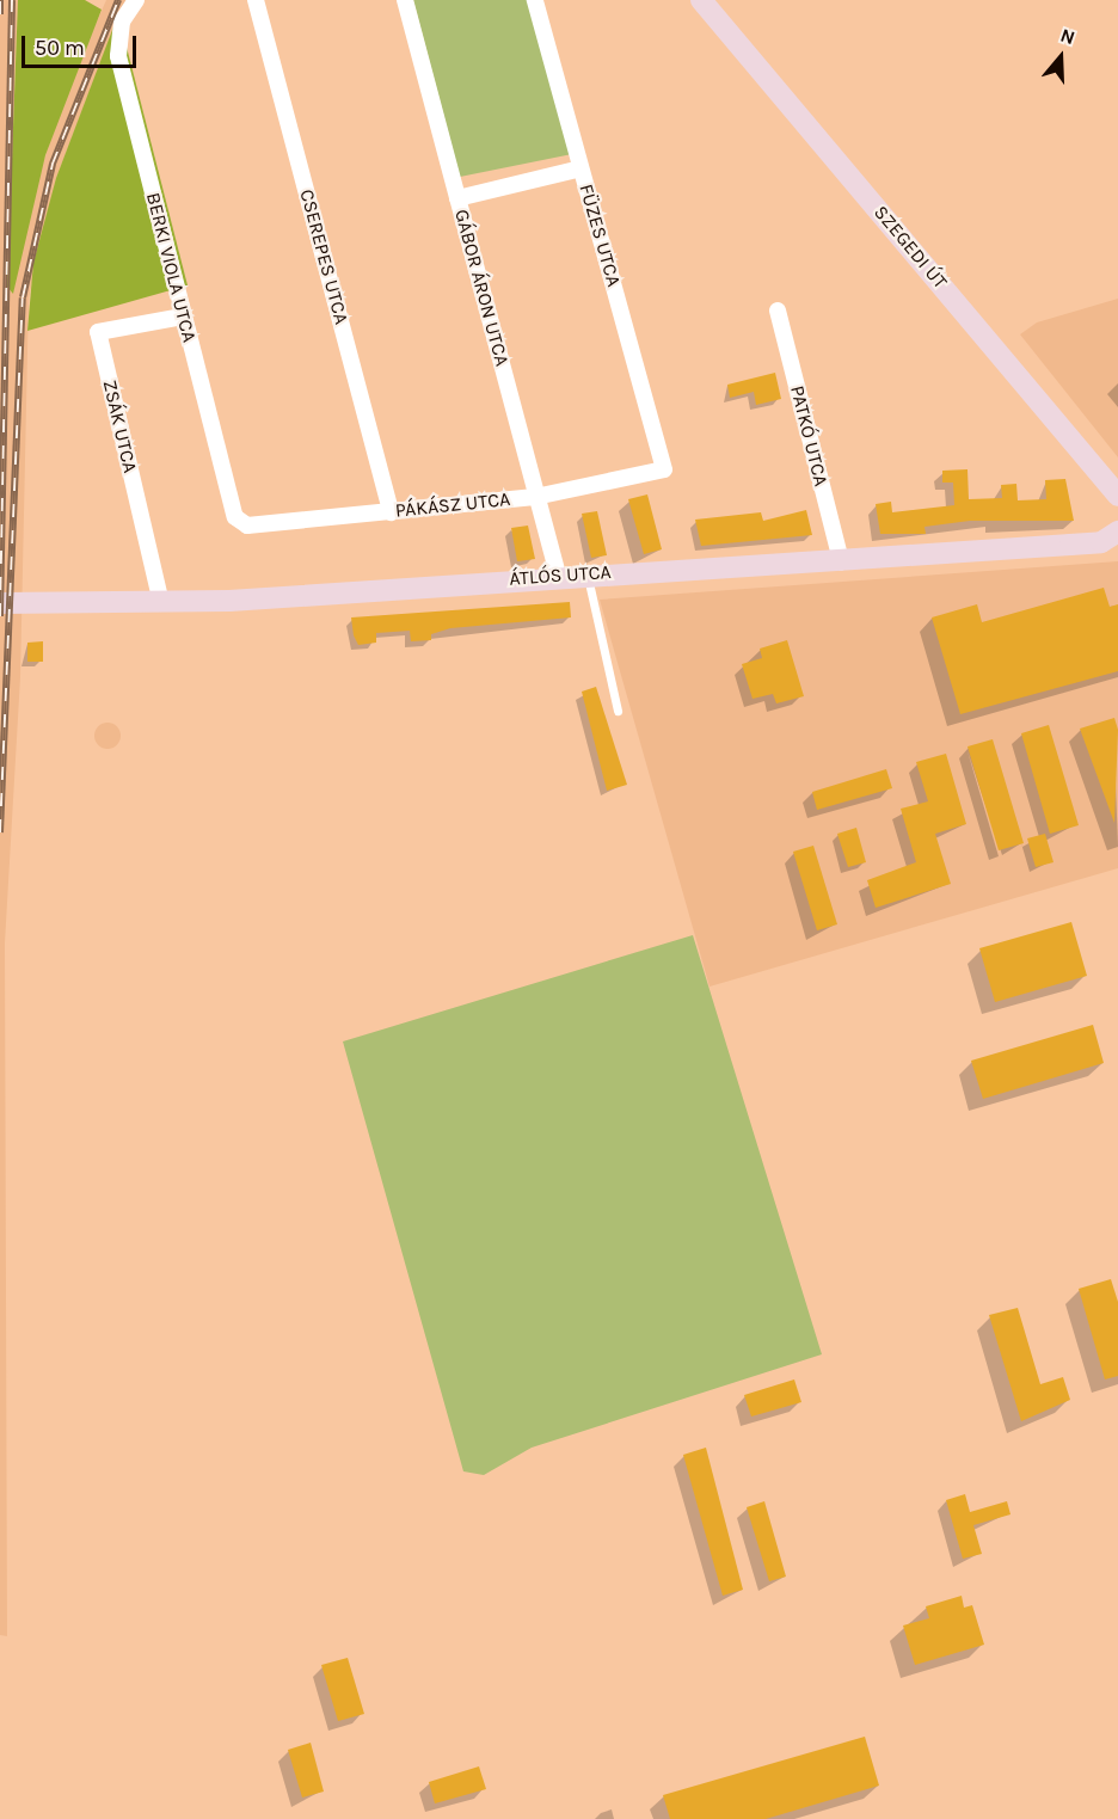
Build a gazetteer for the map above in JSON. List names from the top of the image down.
{
  "streets": {
    "street": [
      "FÜZES UTCA",
      "SZEGEDI ÚT",
      "CSEREPES UTCA",
      "BERKI VIOLA UTCA",
      "GÁBOR ÁRON UTCA",
      "ZSÁK UTCA",
      "PATKÓ UTCA",
      "PÁKÁSZ UTCA",
      "ÁTLÓS UTCA"
    ]
  },
  "crossings": [
    ["FÜZES UTCA", "PÁKÁSZ UTCA"],
    ["CSEREPES UTCA", "PÁKÁSZ UTCA"],
    ["BERKI VIOLA UTCA", "ZSÁK UTCA"],
    ["BERKI VIOLA UTCA", "PÁKÁSZ UTCA"],
    ["GÁBOR ÁRON UTCA", "PÁKÁSZ UTCA"],
    ["GÁBOR ÁRON UTCA", "ÁTLÓS UTCA"],
    ["ZSÁK UTCA", "ÁTLÓS UTCA"],
    ["PATKÓ UTCA", "ÁTLÓS UTCA"]
  ],
  "scale_bar": "50 m",
  "north": "top"
}
